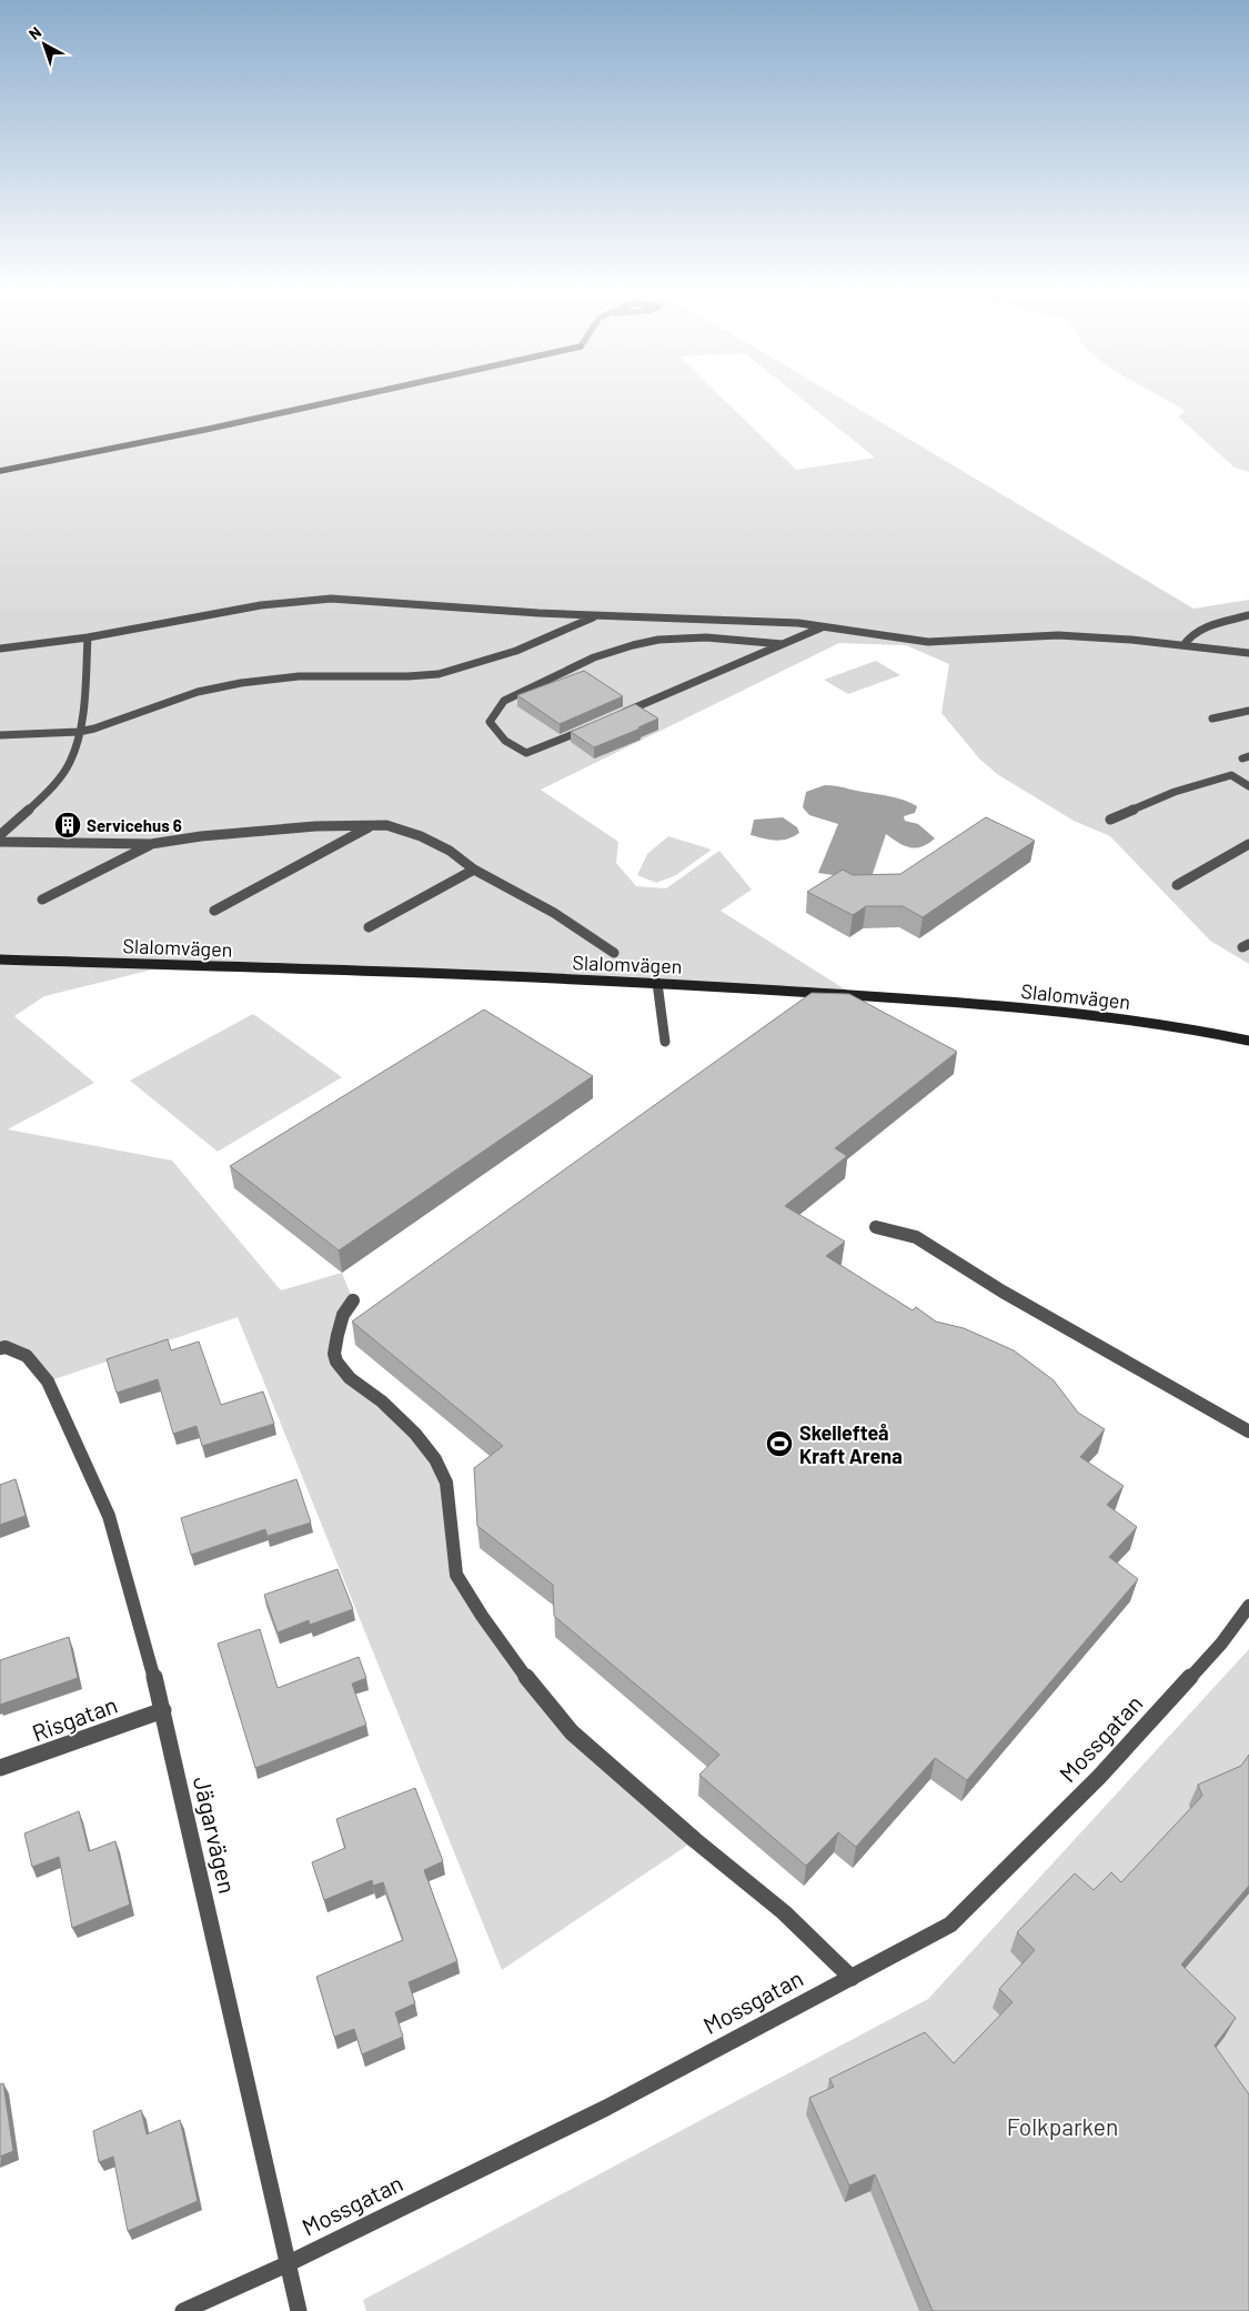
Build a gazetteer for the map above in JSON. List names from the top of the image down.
{
  "streets": {
    "street": [
      "Slalomvägen",
      "Risgatan",
      "Mossgatan",
      "Jägarvägen"
    ]
  },
  "crossings": [
    ["Risgatan", "Jägarvägen"],
    ["Mossgatan", "Jägarvägen"]
  ],
  "parks": ["Folkparken"],
  "places": {
    "building": ["Servicehus 6"],
    "sports": ["Skellefteå Kraft Arena"]
  },
  "north": "top left"
}
